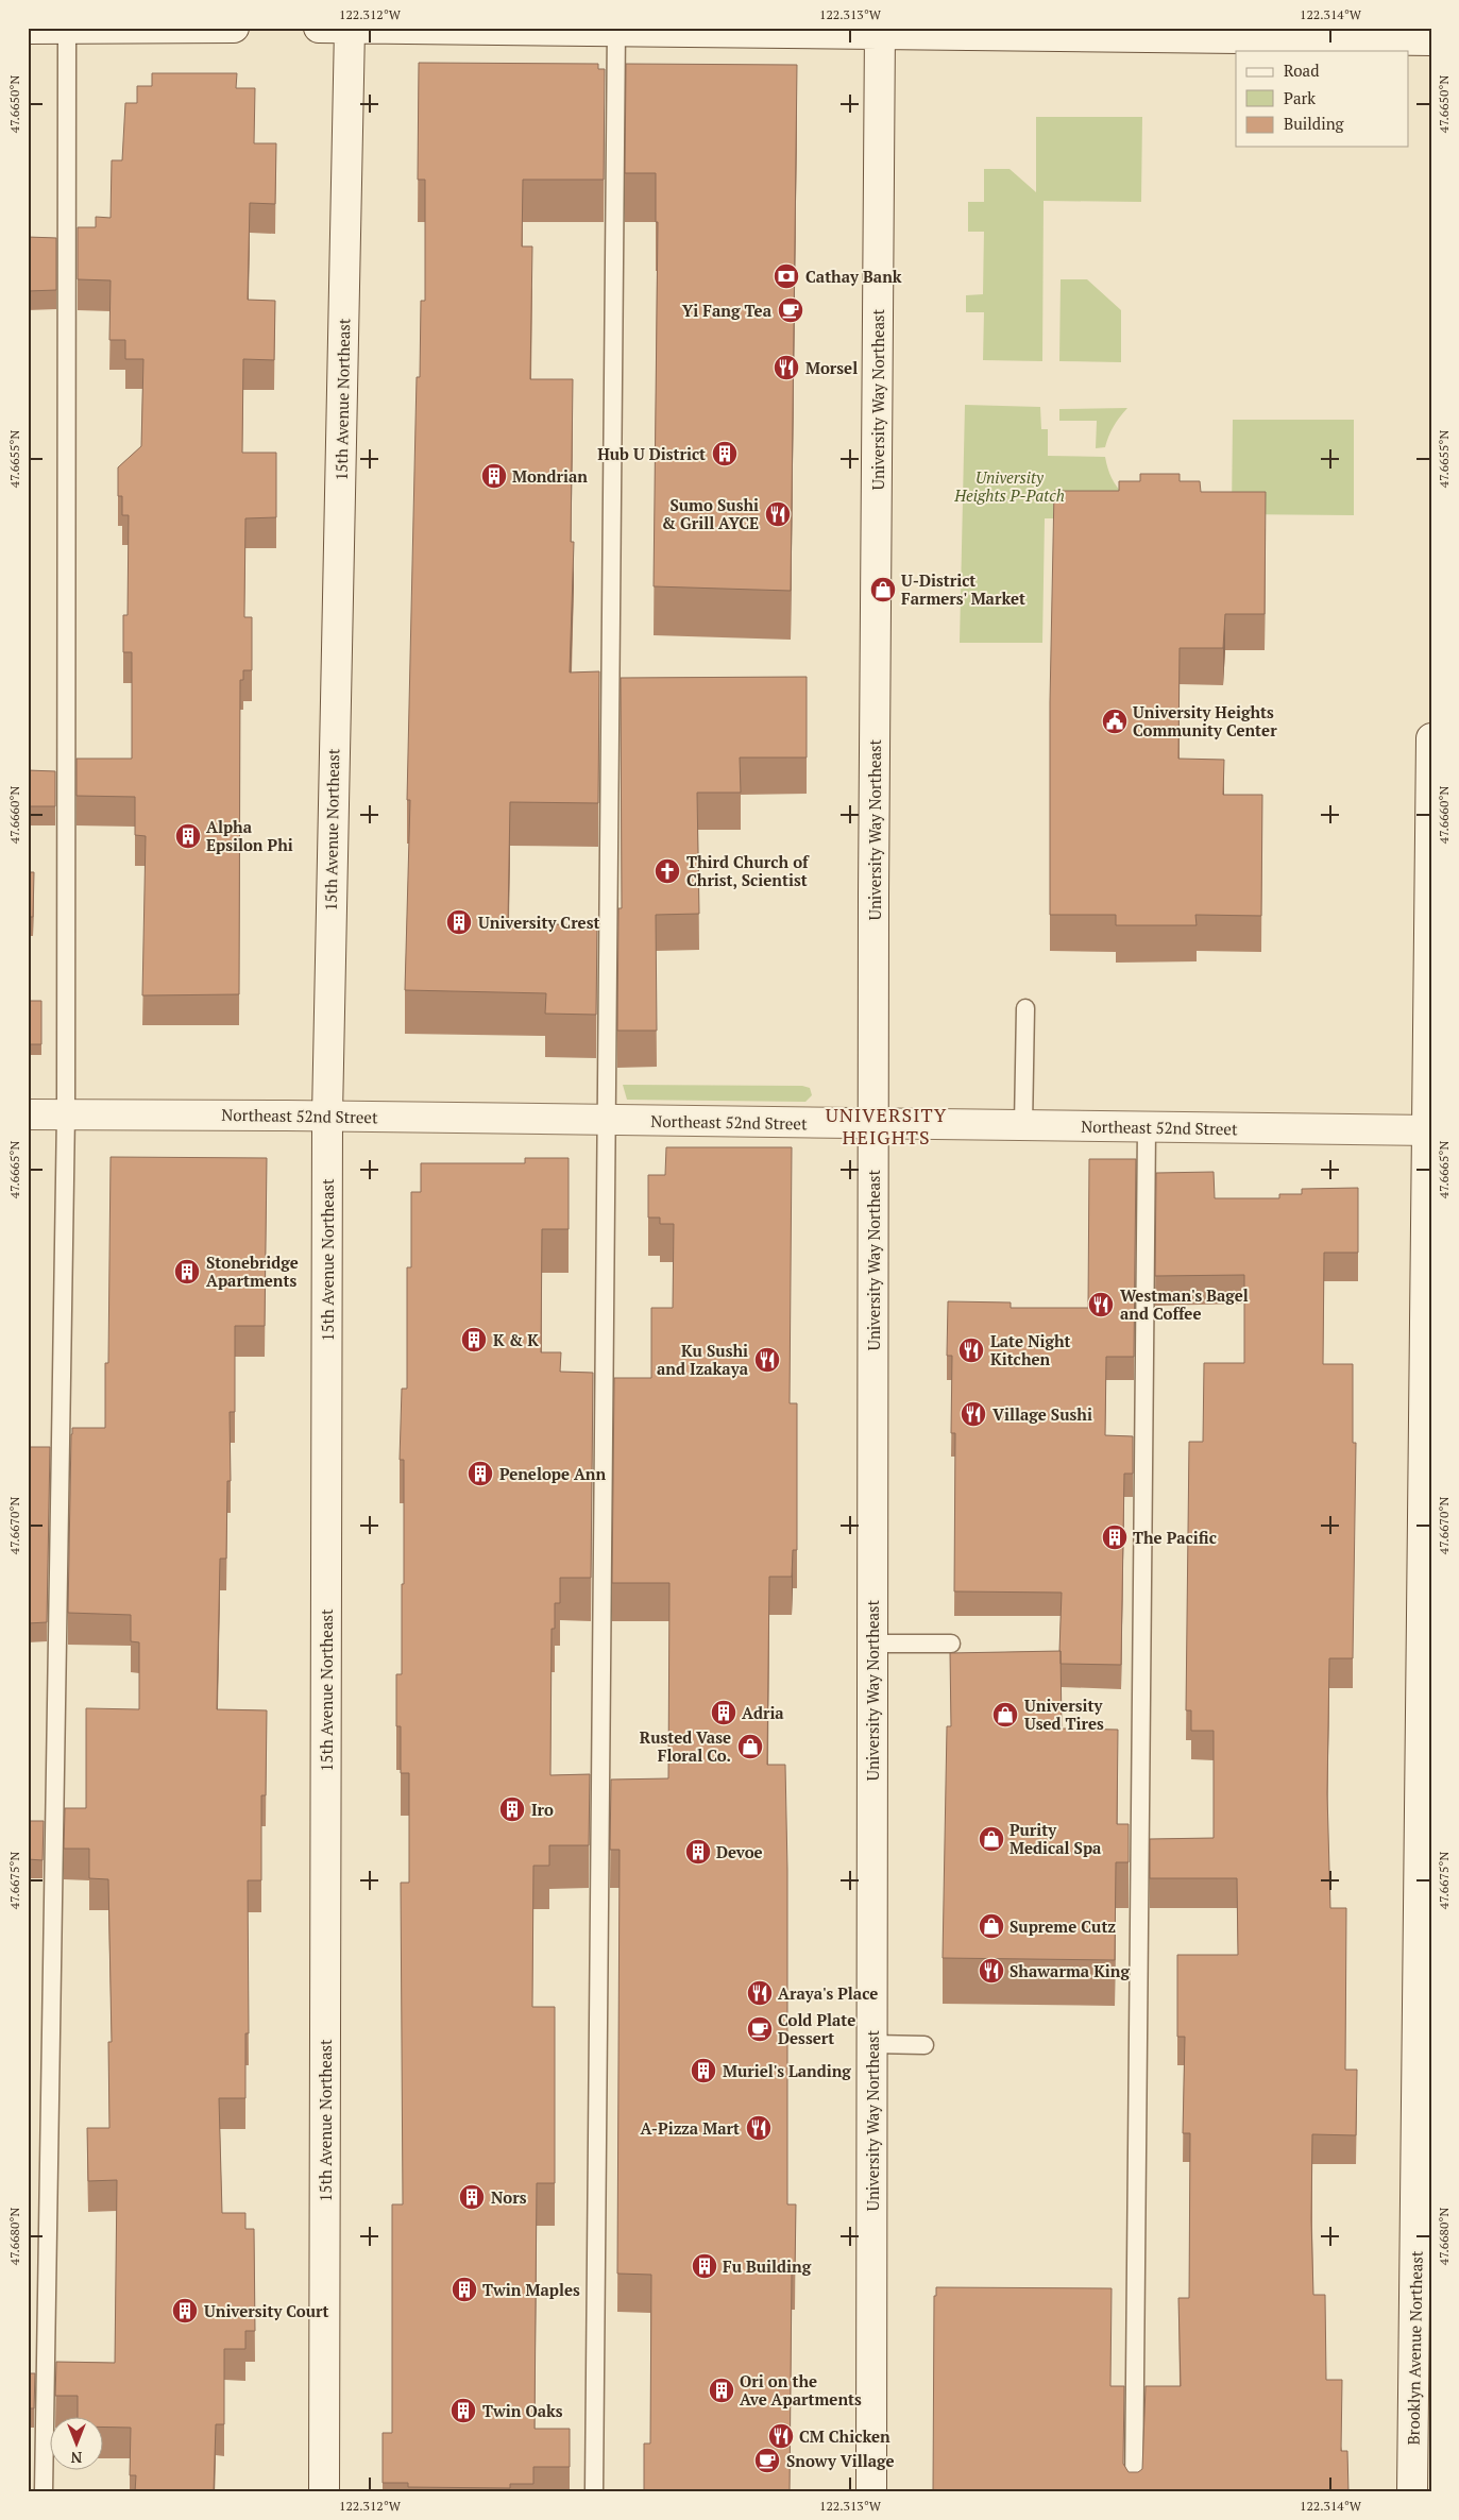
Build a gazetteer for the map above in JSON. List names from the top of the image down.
{
  "streets": {
    "street": [
      "15th Avenue Northeast",
      "University Way Northeast",
      "Northeast 52nd Street",
      "Brooklyn Avenue Northeast"
    ]
  },
  "crossings": [
    ["15th Avenue Northeast", "Northeast 52nd Street"],
    ["University Way Northeast", "Northeast 52nd Street"],
    ["Northeast 52nd Street", "Brooklyn Avenue Northeast"]
  ],
  "districts": ["UNIVERSITY HEIGHTS"],
  "parks": ["University Heights P-Patch"],
  "places": {
    "bank": ["Cathay Bank"],
    "cafe": ["Yi Fang Tea", "Cold Plate Dessert", "Snowy Village"],
    "restaurant": [
      "Morsel",
      "Sumo Sushi & Grill AYCE",
      "Westman's Bagel and Coffee",
      "Late Night Kitchen",
      "Ku Sushi and Izakaya",
      "Village Sushi",
      "Shawarma King",
      "Araya's Place",
      "A-Pizza Mart",
      "CM Chicken"
    ],
    "building": [
      "Hub U District",
      "Mondrian",
      "Alpha Epsilon Phi",
      "University Crest",
      "Stonebridge Apartments",
      "K & K",
      "Penelope Ann",
      "The Pacific",
      "Adria",
      "Iro",
      "Devoe",
      "Muriel's Landing",
      "Nors",
      "Fu Building",
      "Twin Maples",
      "University Court",
      "Ori on the Ave Apartments",
      "Twin Oaks"
    ],
    "shop": [
      "U-District Farmers' Market",
      "University Used Tires",
      "Rusted Vase Floral Co.",
      "Purity Medical Spa",
      "Supreme Cutz"
    ],
    "public building": ["University Heights Community Center"],
    "church": ["Third Church of Christ, Scientist"]
  },
  "legend": ["Road", "Park", "Building"],
  "north": "bottom",
  "coordinates": [
    "122.312°W",
    "122.313°W",
    "122.314°W",
    "47.6650°N",
    "47.6655°N",
    "47.6660°N",
    "47.6665°N",
    "47.6670°N",
    "47.6675°N",
    "47.6680°N"
  ]
}
